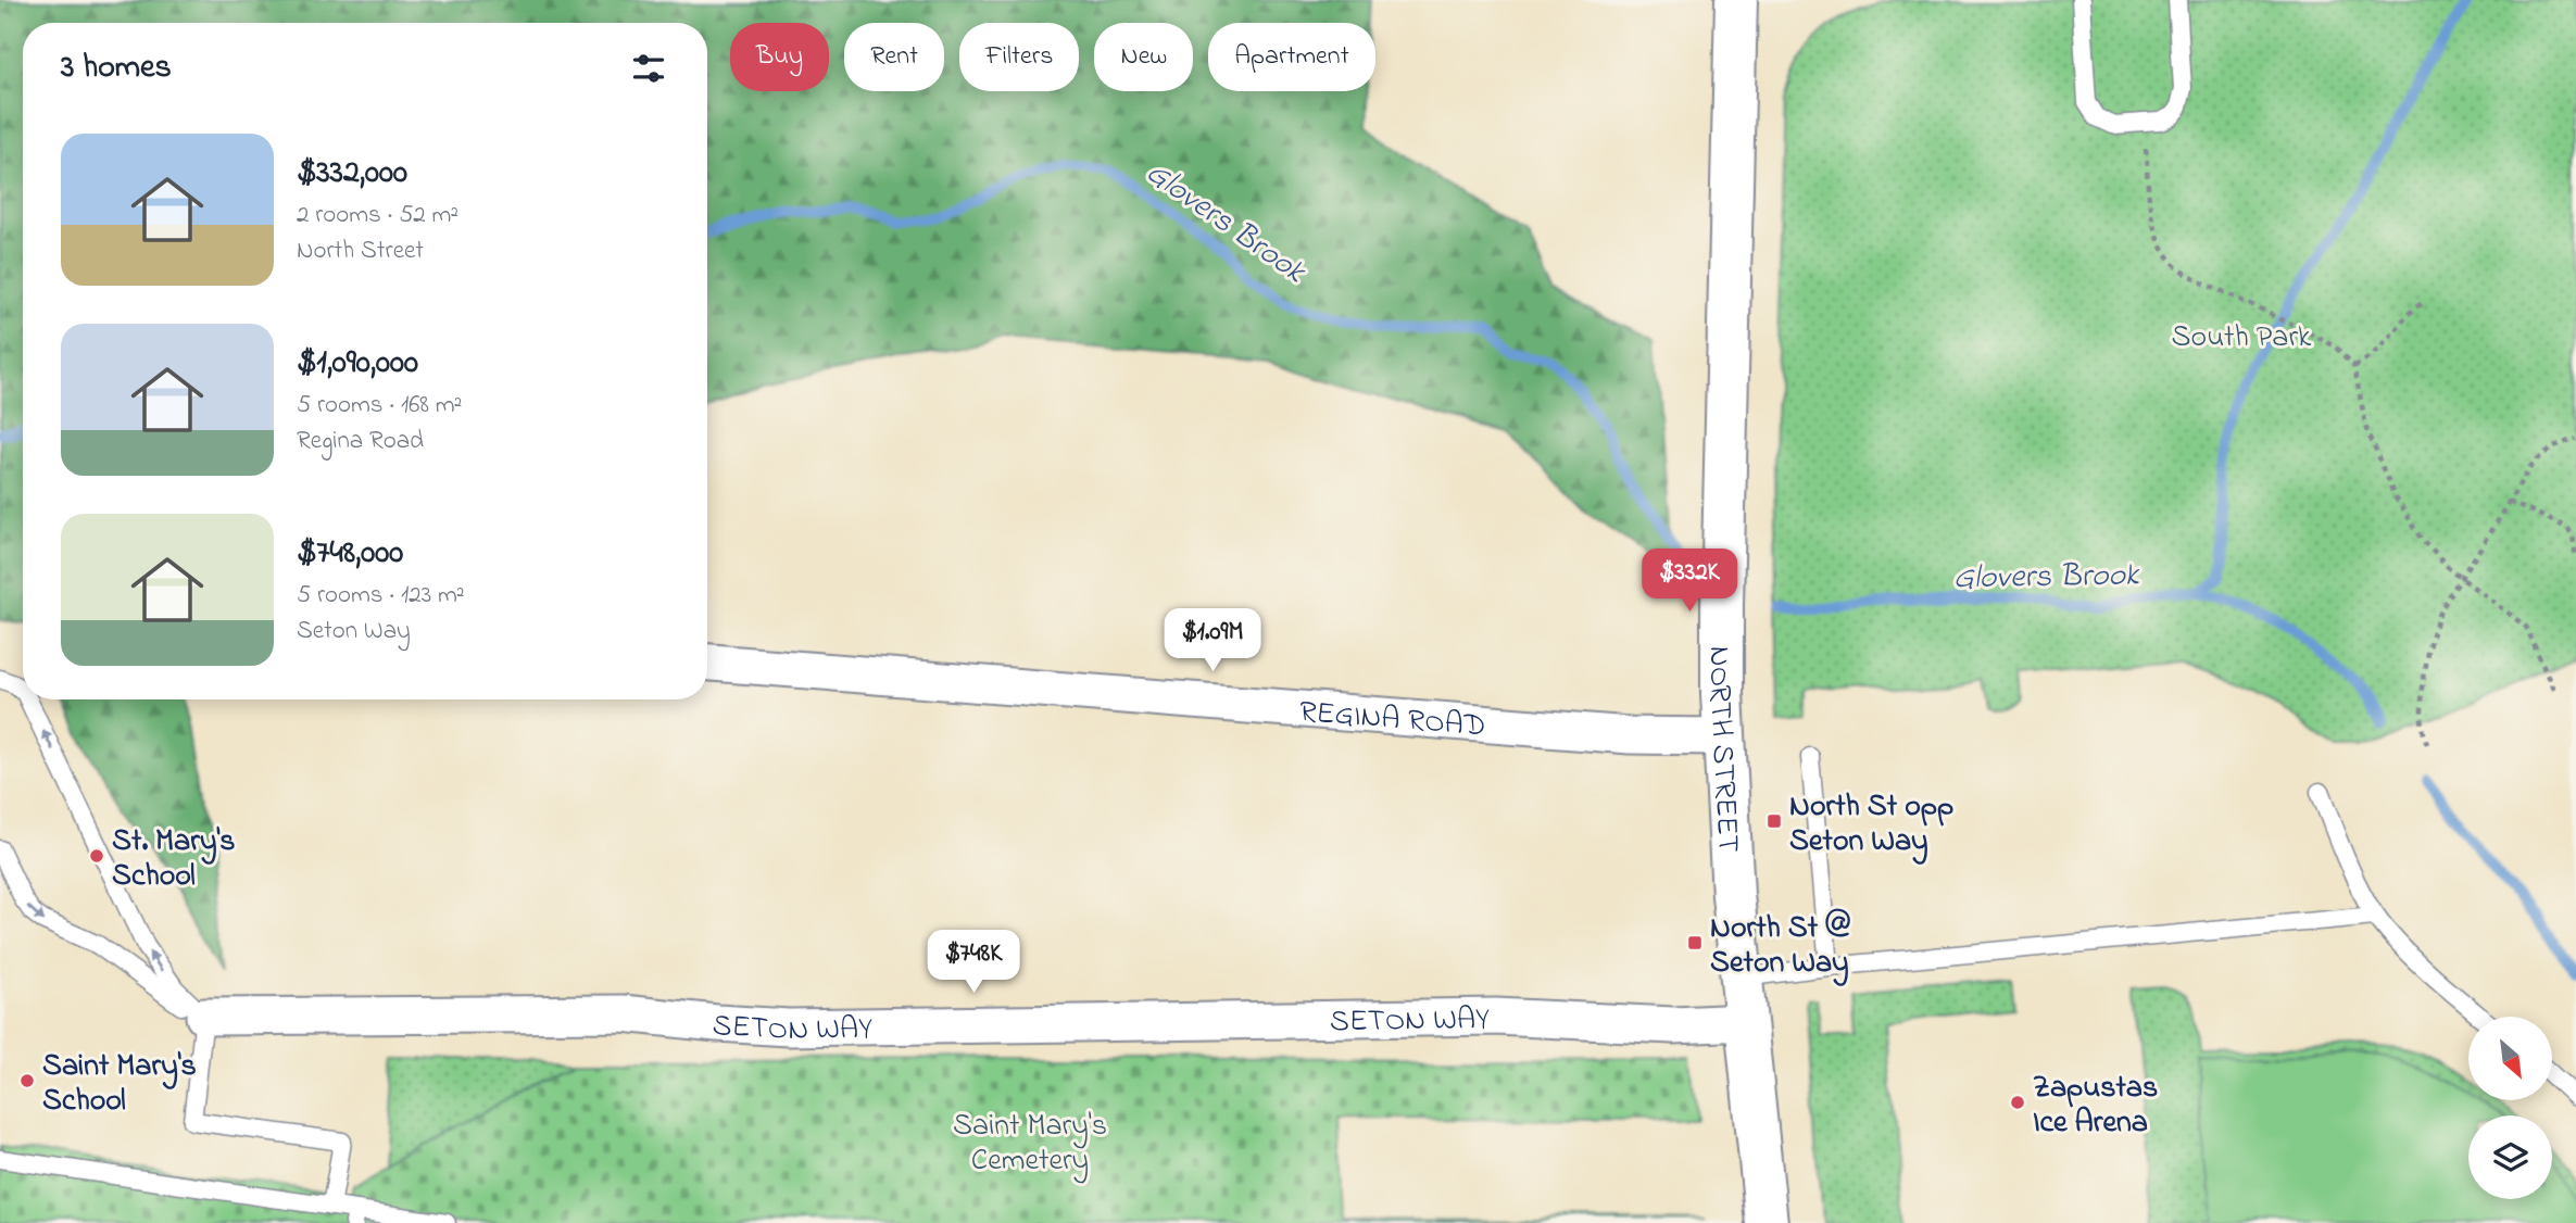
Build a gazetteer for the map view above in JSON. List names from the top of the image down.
{
  "streets": {
    "main road": ["NORTH STREET"],
    "street": ["REGINA ROAD", "SETON WAY"]
  },
  "crossings": [
    ["REGINA ROAD", "NORTH STREET"],
    ["NORTH STREET", "SETON WAY"]
  ],
  "water": ["Glovers Brook"],
  "parks": ["South Park", "Saint Mary's Cemetery"],
  "places": {
    "transit": ["North St opp Seton Way", "North St @ Seton Way"],
    "other": ["St. Mary's School", "Saint Mary's School", "Zapustas Ice Arena"]
  },
  "north": "bottom right",
  "page": {
    "chip": [
      "Buy",
      "Rent",
      "Filters",
      "New",
      "Apartment"
    ],
    "heading": "3 homes",
    "list": [
      {
        "name": "$332,000",
        "note": "2 rooms · 52 m² · North Street"
      },
      {
        "name": "$1,090,000",
        "note": "5 rooms · 168 m² · Regina Road"
      },
      {
        "name": "$748,000",
        "note": "5 rooms · 123 m² · Seton Way"
      }
    ],
    "price": ["$332K", "$1.09M", "$748K"]
  }
}
